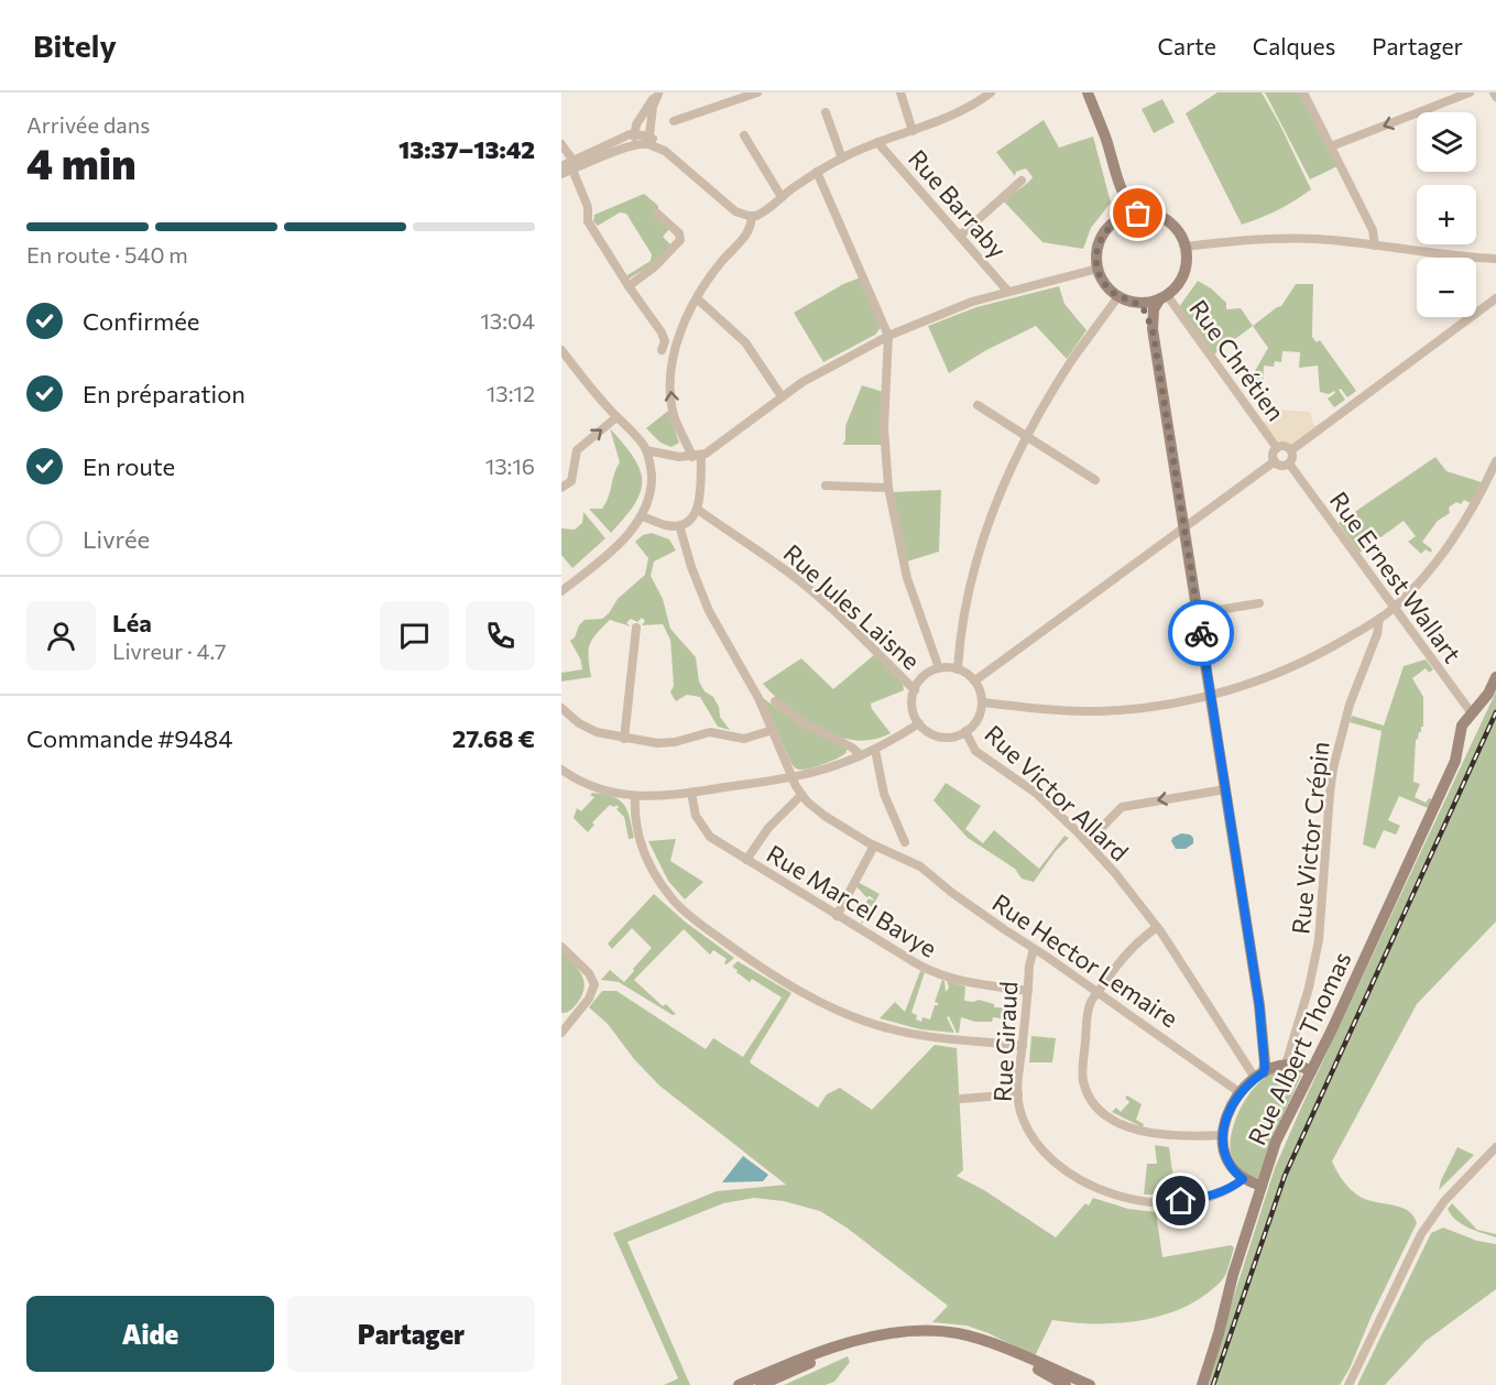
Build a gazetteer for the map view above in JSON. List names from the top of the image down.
{
  "streets": {
    "street": [
      "Rue Barraby",
      "Rue Chrétien",
      "Rue Ernest Wallart",
      "Rue Jules Laisne",
      "Rue Victor Allard",
      "Rue Victor Crépin",
      "Rue Marcel Bavye",
      "Rue Hector Lemaire",
      "Rue Giraud",
      "Rue Albert Thomas"
    ]
  },
  "crossings": [
    ["Rue Chrétien", "Rue Ernest Wallart"],
    ["Rue Ernest Wallart", "Rue Albert Thomas"],
    ["Rue Jules Laisne", "Rue Victor Allard"],
    ["Rue Marcel Bavye", "Rue Giraud"],
    ["Rue Hector Lemaire", "Rue Giraud"]
  ],
  "page": {
    "header": "Bitely",
    "nav": ["Carte", "Calques", "Partager"],
    "heading": ["4 min", "Arrivée dans", "13:37–13:42"],
    "panel": [
      "Léa",
      "Livreur · 4.7",
      "Commande #9484",
      "27.68 €"
    ],
    "map_buttons": ["+", "−"],
    "bar": "En route · 540 m",
    "list": [
      ["Confirmée", "13:04"],
      ["En préparation", "13:12"],
      ["En route", "13:16"],
      "Livrée"
    ],
    "buttons": ["Aide", "Partager"]
  }
}
